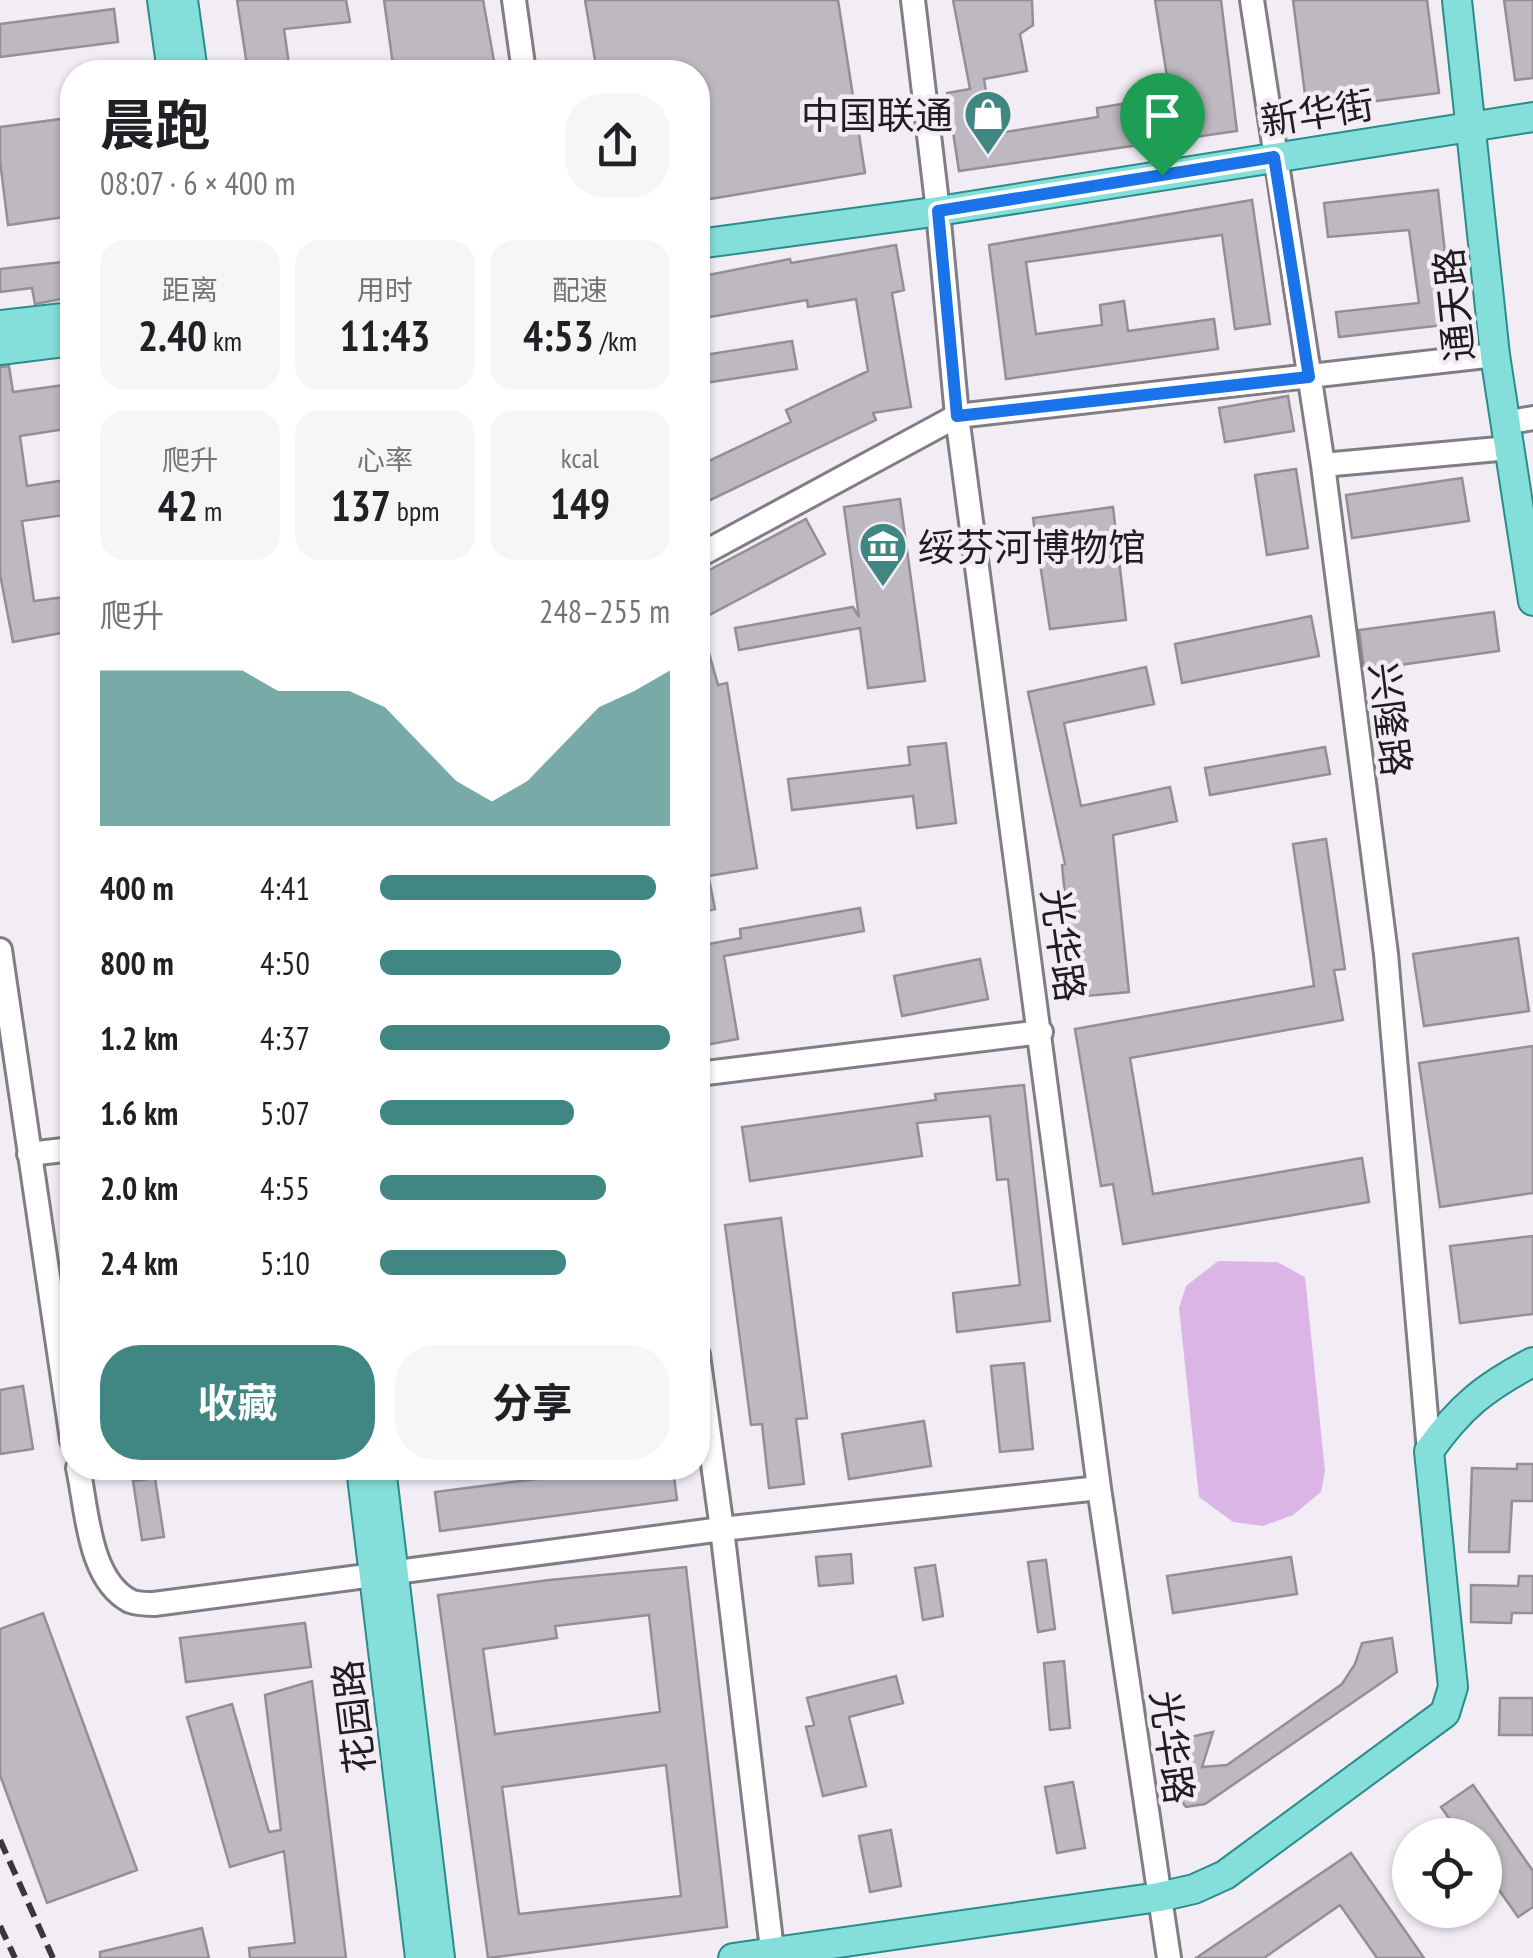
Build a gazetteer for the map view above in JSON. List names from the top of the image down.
{
  "streets": {
    "main road": ["新华街", "通天路", "花园路"],
    "street": ["兴隆路", "光华路"]
  },
  "crossings": [
    ["新华街", "通天路"],
    ["新华街", "兴隆路"],
    ["新华街", "光华路"]
  ],
  "places": {
    "shop": ["中国联通"],
    "museum": ["绥芬河博物馆"]
  },
  "page": {
    "heading": ["晨跑", "08:07 · 6 × 400 m"],
    "stats": [
      ["距离", "2.40 km"],
      ["用时", "11:43"],
      ["配速", "4:53 /km"],
      ["爬升", "42 m"],
      ["心率", "137 bpm"],
      ["kcal", "149"]
    ],
    "chart": ["爬升", "248–255 m"],
    "list": [
      {
        "name": "400 m",
        "note": "4:41"
      },
      {
        "name": "800 m",
        "note": "4:50"
      },
      {
        "name": "1.2 km",
        "note": "4:37"
      },
      {
        "name": "1.6 km",
        "note": "5:07"
      },
      {
        "name": "2.0 km",
        "note": "4:55"
      },
      {
        "name": "2.4 km",
        "note": "5:10"
      }
    ],
    "buttons": ["收藏", "分享"]
  }
}
